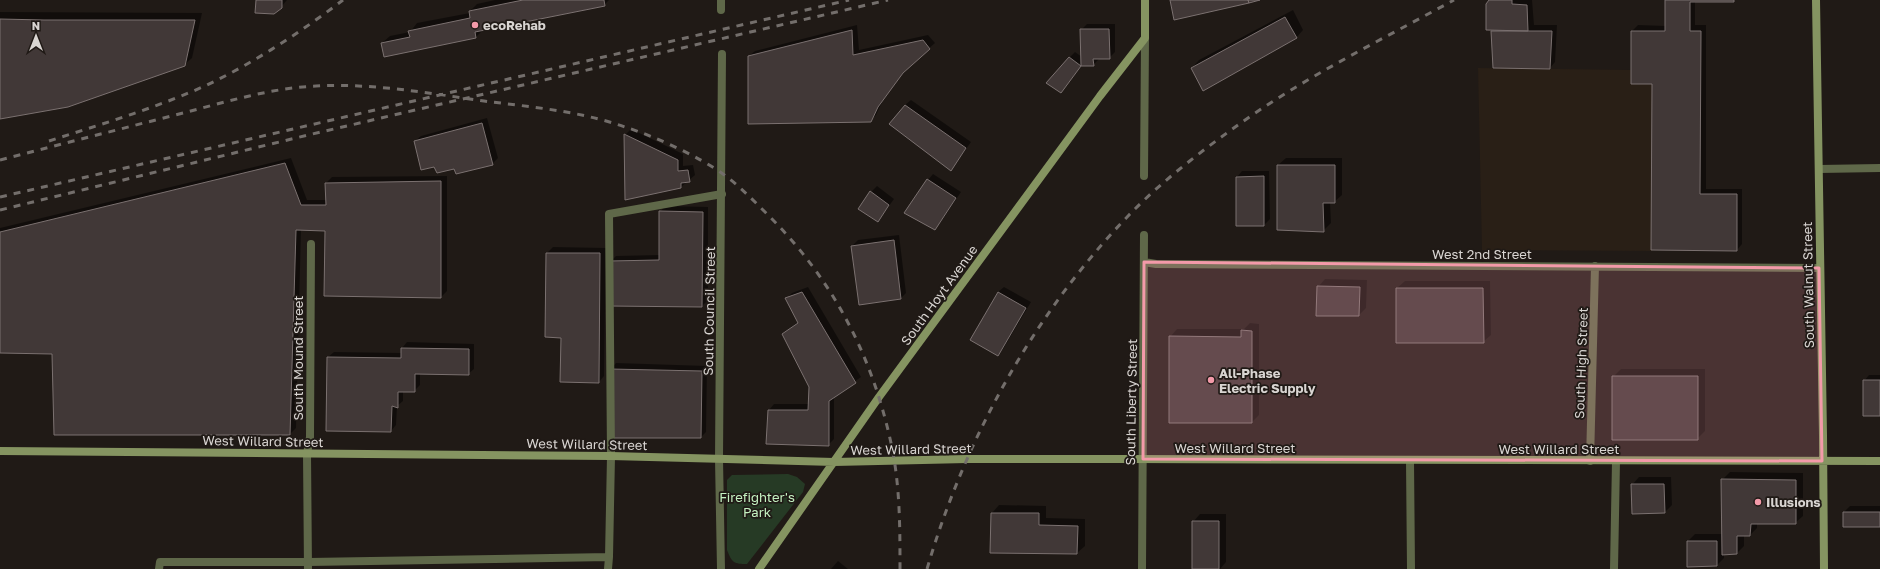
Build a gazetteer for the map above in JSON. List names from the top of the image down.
{
  "streets": {
    "street": [
      "West 2nd Street",
      "South Walnut Street",
      "South Hoyt Avenue",
      "South Council Street",
      "South Mound Street",
      "South High Street",
      "South Liberty Street",
      "West Willard Street"
    ]
  },
  "crossings": [
    ["West 2nd Street", "South Walnut Street"],
    ["West 2nd Street", "South High Street"],
    ["West 2nd Street", "South Liberty Street"],
    ["South Walnut Street", "West Willard Street"],
    ["South Hoyt Avenue", "West Willard Street"],
    ["South Council Street", "West Willard Street"],
    ["South Mound Street", "West Willard Street"],
    ["South High Street", "West Willard Street"],
    ["South Liberty Street", "West Willard Street"]
  ],
  "parks": ["Firefighter's Park"],
  "places": ["ecoRehab", "All-Phase Electric Supply", "Illusions"],
  "north": "top"
}
